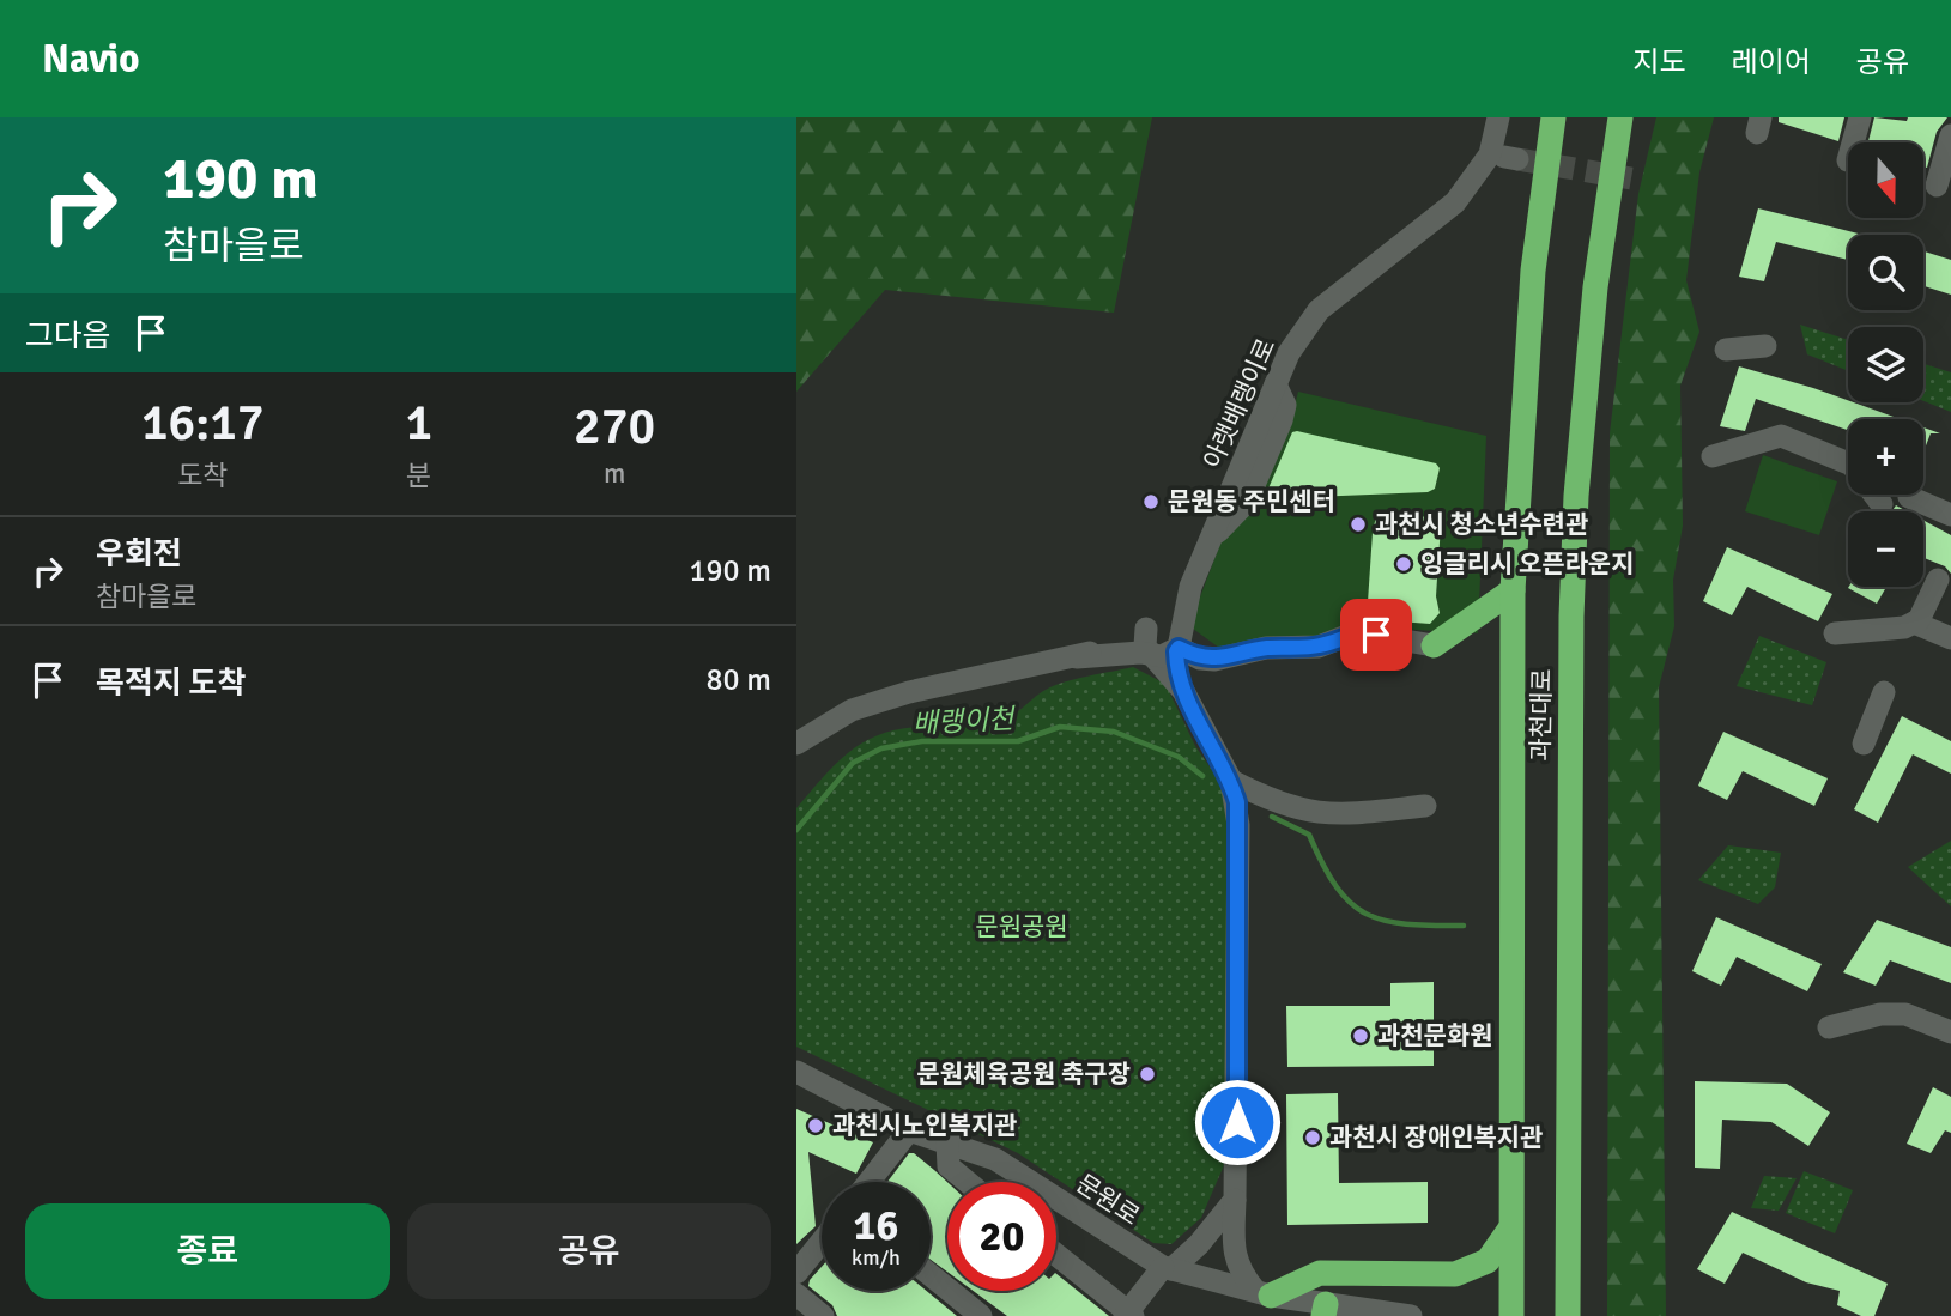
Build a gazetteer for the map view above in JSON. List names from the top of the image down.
{
  "streets": {
    "highway": ["과천대로"],
    "street": ["아랫배랭이로", "문원로"]
  },
  "water": ["배랭이천"],
  "parks": ["문원공원"],
  "places": [
    "문원동 주민센터",
    "과천시 청소년수련관",
    "잉글리시 오픈라운지",
    "과천문화원",
    "문원체육공원 축구장",
    "과천시노인복지관",
    "과천시 장애인복지관"
  ],
  "north": "bottom",
  "page": {
    "header": "Navio",
    "nav": ["지도", "레이어", "공유"],
    "turn": ["190 m", "참마을로"],
    "map_buttons": ["+", "−"],
    "then": "그다음",
    "eta": [
      "16:17",
      "도착",
      "1",
      "분",
      "270",
      "m"
    ],
    "list": [
      {
        "name": "우회전",
        "note": "참마을로",
        "value": "190 m"
      },
      {
        "name": "목적지 도착",
        "value": "80 m"
      }
    ],
    "speed": "16 km/h",
    "limit": "20",
    "buttons": ["종료", "공유"]
  }
}
